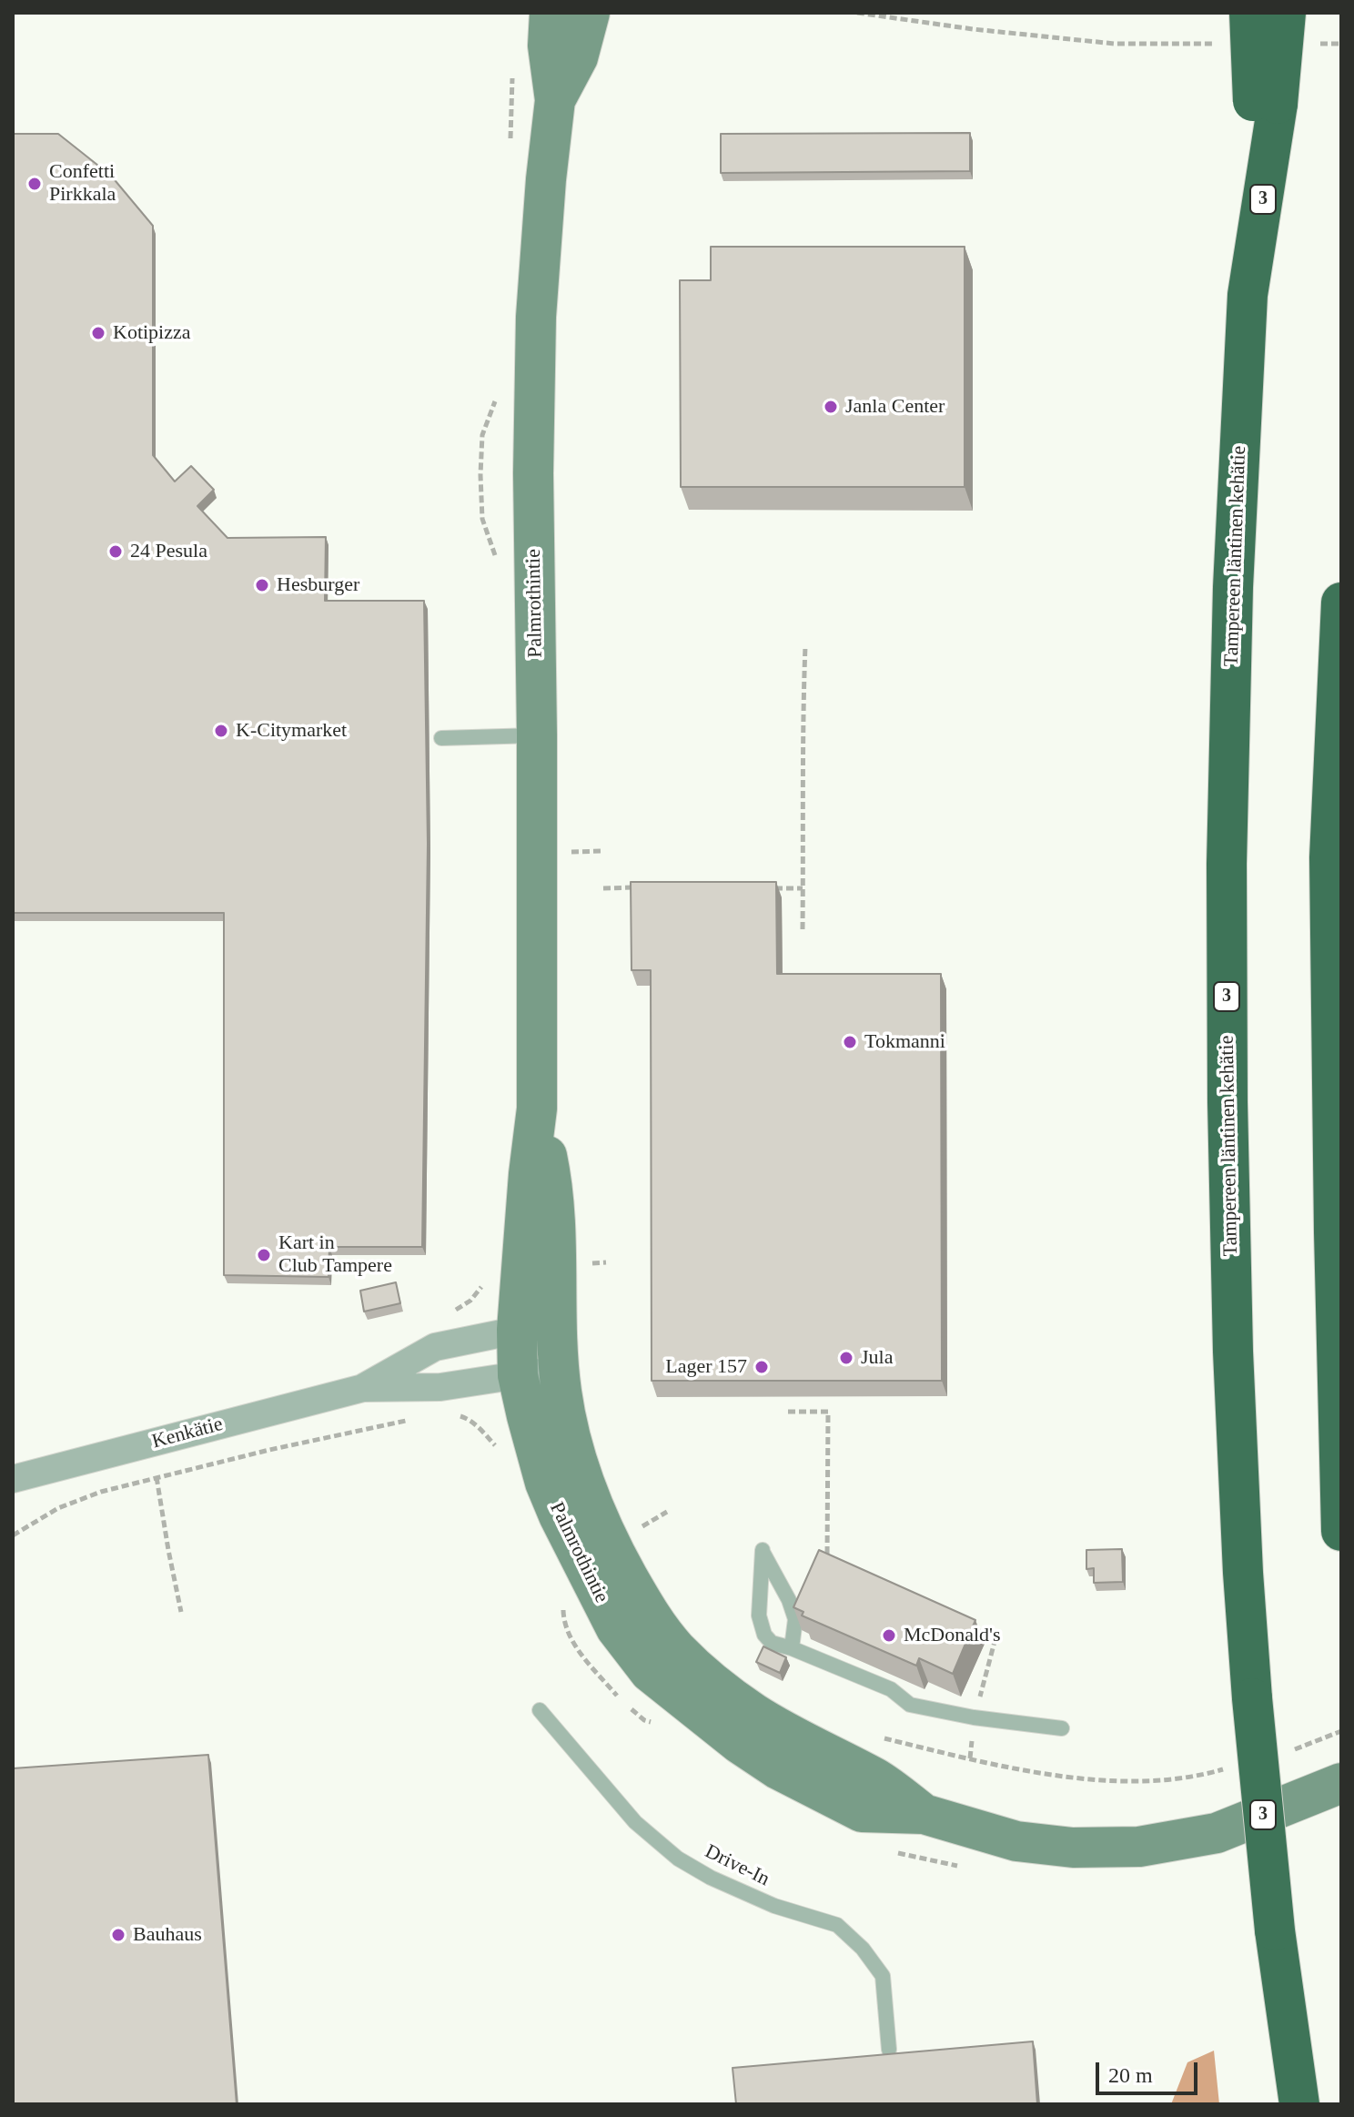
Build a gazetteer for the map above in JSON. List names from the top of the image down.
{
  "streets": {
    "highway": ["3", "Tampereen läntinen kehätie"],
    "street": ["Palmrothintie", "Kenkätie"],
    "lane": ["Drive-In"]
  },
  "crossings": [
    ["Palmrothintie", "Kenkätie"]
  ],
  "places": [
    "Confetti Pirkkala",
    "Kotipizza",
    "Janla Center",
    "24 Pesula",
    "Hesburger",
    "K-Citymarket",
    "Tokmanni",
    "Kart in Club Tampere",
    "Jula",
    "Lager 157",
    "McDonald's",
    "Bauhaus"
  ],
  "scale_bar": "20 m"
}
